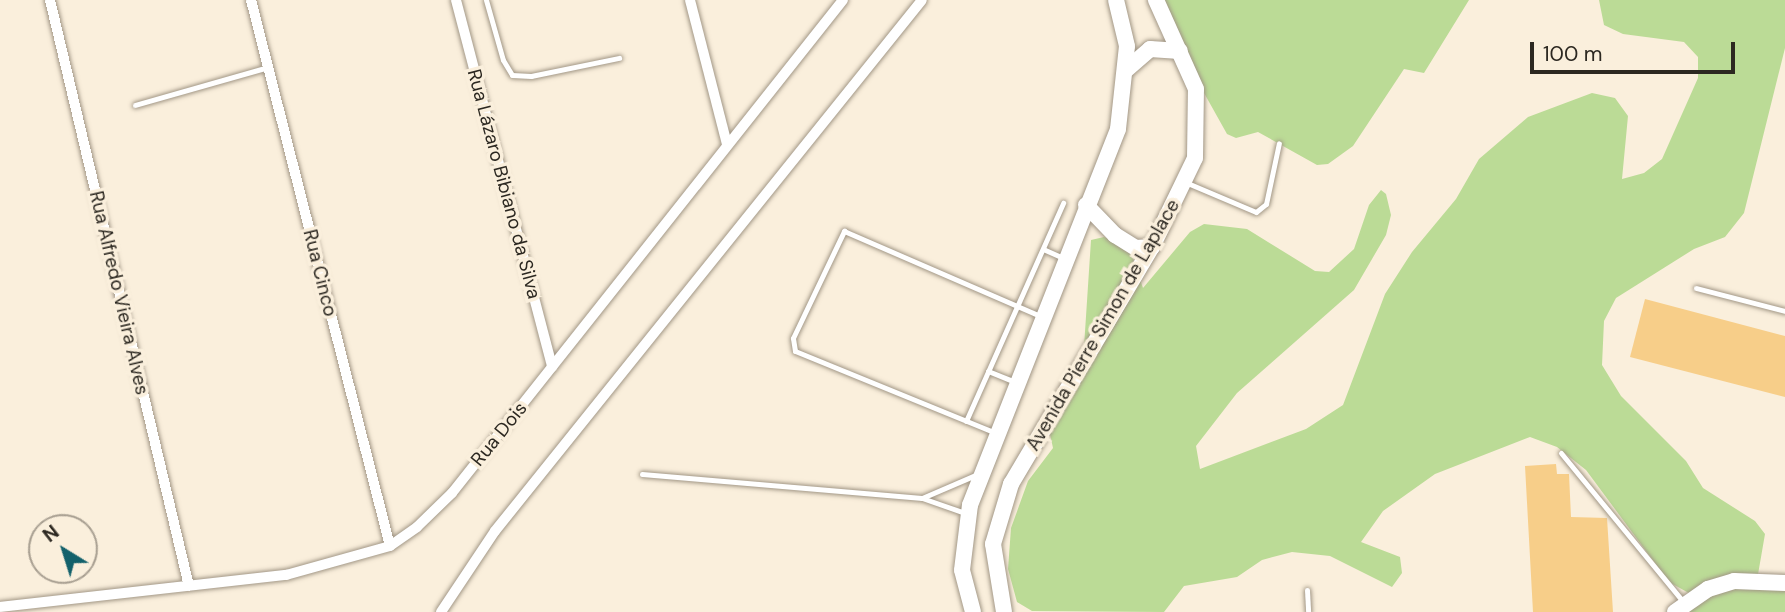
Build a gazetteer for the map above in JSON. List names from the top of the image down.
{
  "streets": {
    "street": [
      "Rua Lázaro Bibiano da Silva",
      "Rua Cinco",
      "Rua Alfredo Vieira Alves",
      "Avenida Pierre Simon de Laplace",
      "Rua Dois"
    ]
  },
  "crossings": [
    ["Rua Lázaro Bibiano da Silva", "Rua Dois"],
    ["Rua Cinco", "Rua Dois"],
    ["Rua Alfredo Vieira Alves", "Rua Dois"]
  ],
  "scale_bar": "100 m",
  "north": "top left"
}
